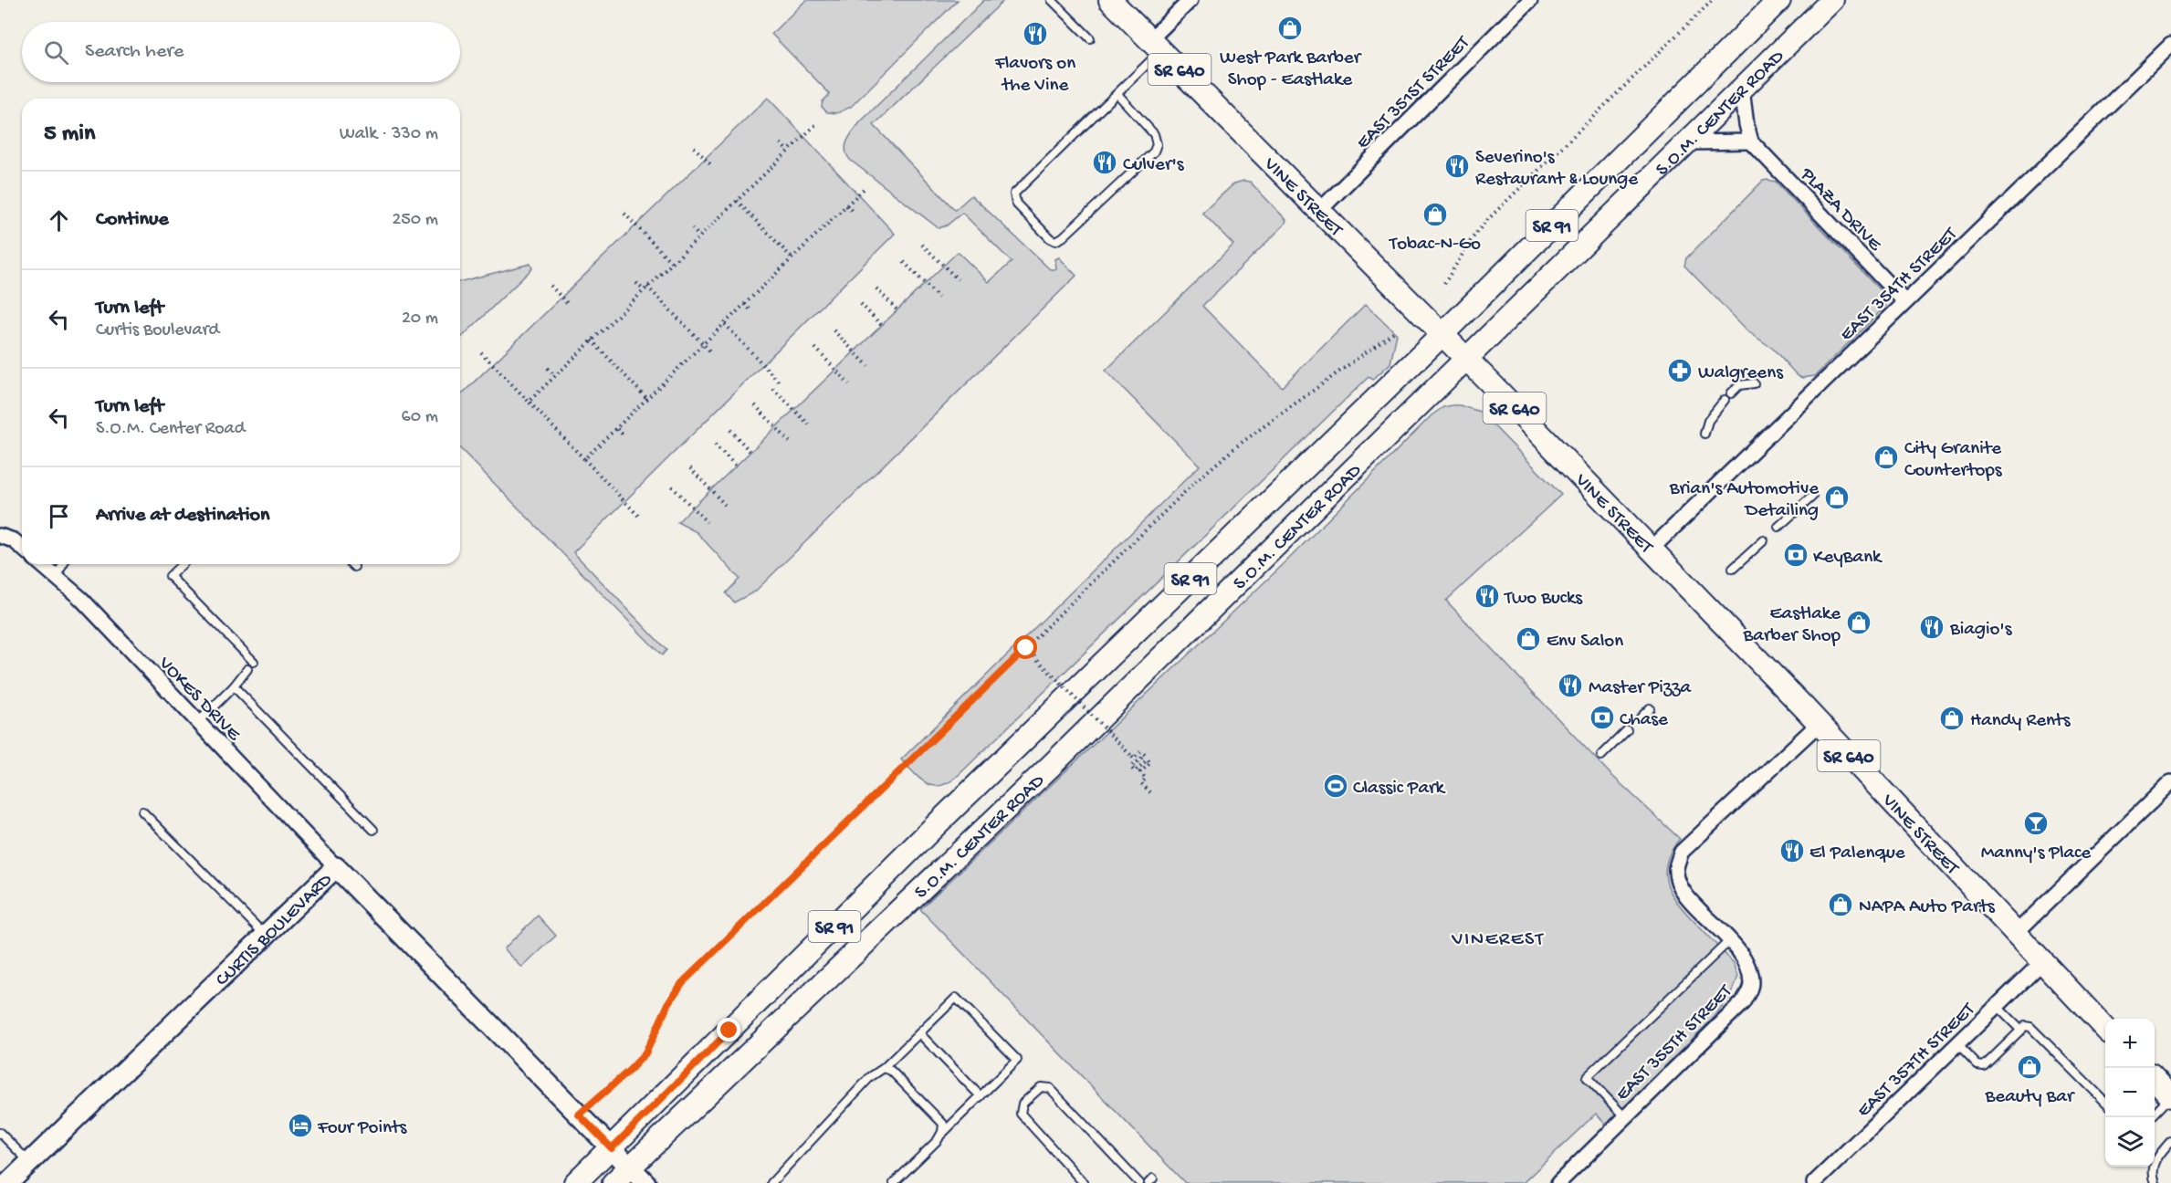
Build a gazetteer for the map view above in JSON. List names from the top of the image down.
{
  "streets": {
    "main road": [
      "SR 640",
      "S.O.M. CENTER ROAD",
      "VINE STREET",
      "SR 91"
    ],
    "street": [
      "EAST 351ST STREET",
      "PLAZA DRIVE",
      "EAST 354TH STREET",
      "VOKES DRIVE",
      "CURTIS BOULEVARD",
      "EAST 355TH STREET",
      "EAST 357TH STREET"
    ]
  },
  "crossings": [
    ["EAST 351ST STREET", "VINE STREET"],
    ["S.O.M. CENTER ROAD", "VINE STREET"],
    ["S.O.M. CENTER ROAD", "CURTIS BOULEVARD"],
    ["VINE STREET", "EAST 354TH STREET"],
    ["VINE STREET", "EAST 355TH STREET"],
    ["VINE STREET", "EAST 357TH STREET"],
    ["PLAZA DRIVE", "EAST 354TH STREET"],
    ["VOKES DRIVE", "CURTIS BOULEVARD"]
  ],
  "districts": ["VINEREST"],
  "places": {
    "shop": [
      "West Park Barber Shop - Eastlake",
      "Tobac-N-Go",
      "City Granite Countertops",
      "Brian's Automotive Detailing",
      "Eastlake Barber Shop",
      "Env Salon",
      "Handy Rents",
      "NAPA Auto Parts",
      "Beauty Bar"
    ],
    "restaurant": [
      "Flavors on the Vine",
      "Culver's",
      "Severino's Restaurant & Lounge",
      "Two Bucks",
      "Biagio's",
      "Master Pizza",
      "El Palenque"
    ],
    "pharmacy": ["Walgreens"],
    "bank": ["KeyBank", "Chase"],
    "sports": ["Classic Park"],
    "bar": ["Manny's Place"],
    "hotel": ["Four Points"]
  },
  "page": {
    "search": "Search here",
    "heading": ["5 min", "Walk · 330 m"],
    "list": [
      ["Continue", "250 m"],
      ["Turn left", "Curtis Boulevard", "20 m"],
      ["Turn left", "S.O.M. Center Road", "60 m"],
      "Arrive at destination"
    ],
    "map_buttons": ["+", "−"]
  }
}
